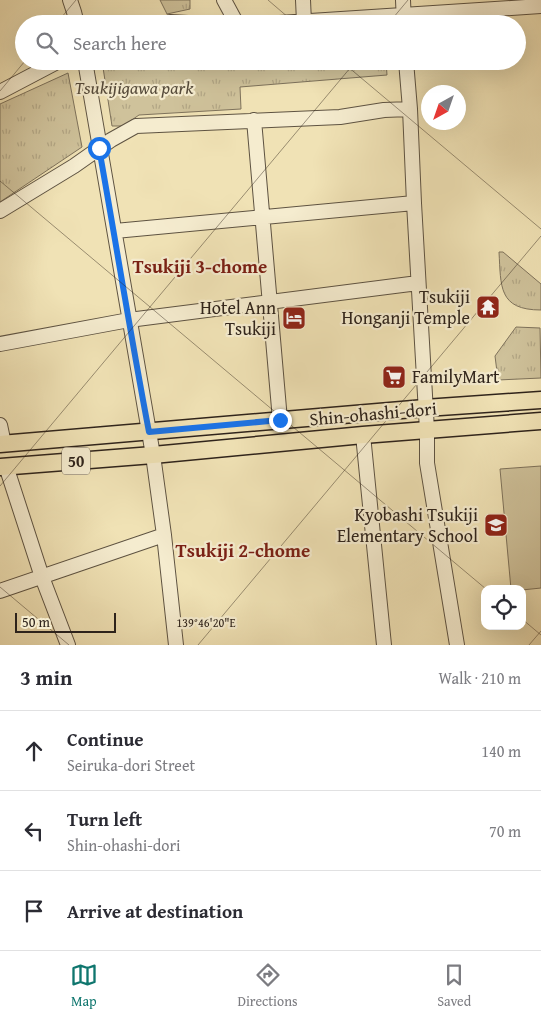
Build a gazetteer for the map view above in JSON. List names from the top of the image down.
{
  "streets": {
    "main road": ["Shin-ohashi-dori", "50"]
  },
  "districts": ["Tsukiji 3-chome", "Tsukiji 2-chome"],
  "parks": ["Tsukijigawa park"],
  "places": {
    "temple": ["Tsukiji Honganji Temple"],
    "hotel": ["Hotel Ann Tsukiji"],
    "supermarket": ["FamilyMart"],
    "school or university": ["Kyobashi Tsukiji Elementary School"]
  },
  "scale_bar": "50 m",
  "north": "bottom left",
  "page": {
    "search": "Search here",
    "scale": "50 m",
    "heading": ["3 min", "Walk · 210 m"],
    "list": [
      ["Continue", "Seiruka-dori Street", "140 m"],
      ["Turn left", "Shin-ohashi-dori", "70 m"],
      "Arrive at destination"
    ],
    "nav": ["Map", "Directions", "Saved"]
  },
  "coordinates": ["139°46'20\"E"]
}
